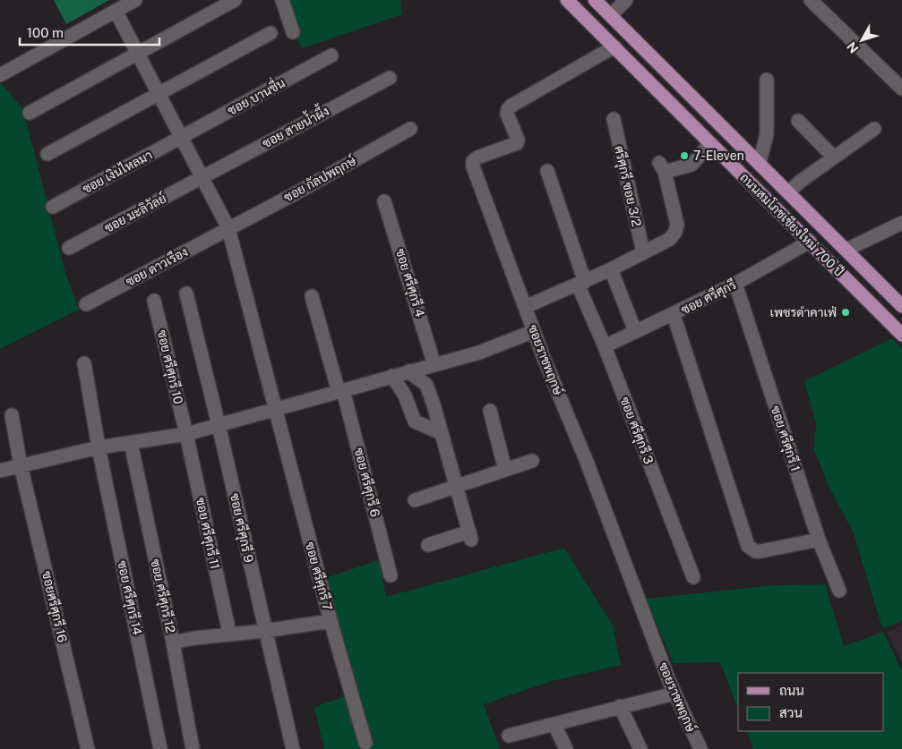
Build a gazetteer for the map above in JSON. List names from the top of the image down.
{
  "streets": {
    "main road": ["ถนนสมโภชเชียงใหม่ 700 ปี"],
    "street": [
      "ซอย บานชื่น",
      "ซอย สายน้ำผึ้ง",
      "ซอย เงินไหลมา",
      "ซอย กัลปพฤกษ์",
      "ศรีศุกรี ซอย 3/2",
      "ซอย มะลิวัลย์",
      "ซอย ดาวเรือง",
      "ซอย ศรีศุกรี 4",
      "ซอย ศรีศุกรี",
      "ซอยราชพฤกษ์",
      "ซอย ศรีศุกรี 10",
      "ซอย ศรีศุกรี 3",
      "ซอย ศรีศุกรี 1",
      "ซอย ศรีศุกรี 6",
      "ซอย ศรีศุกรี 9",
      "ซอย ศรีศุกรี 11",
      "ซอย ศรีศุกรี 7",
      "ซอย ศรีศุกรี 12",
      "ซอย ศรีศุกรี 14",
      "ซอยศรีศุกรี 16"
    ]
  },
  "crossings": [
    ["ซอย บานชื่น", "ซอย เงินไหลมา"],
    ["ซอย บานชื่น", "ซอย ศรีศุกรี 7"],
    ["ซอย สายน้ำผึ้ง", "ซอย มะลิวัลย์"],
    ["ซอย สายน้ำผึ้ง", "ซอย ศรีศุกรี 7"],
    ["ซอย เงินไหลมา", "ซอย ศรีศุกรี 7"],
    ["ซอย กัลปพฤกษ์", "ซอย ดาวเรือง"],
    ["ซอย กัลปพฤกษ์", "ซอย ศรีศุกรี 7"],
    ["ซอย มะลิวัลย์", "ซอย ศรีศุกรี 7"],
    ["ถนนสมโภชเชียงใหม่ 700 ปี", "ซอย ศรีศุกรี"],
    ["ถนนสมโภชเชียงใหม่ 700 ปี", "ซอยราชพฤกษ์"],
    ["ซอย ดาวเรือง", "ซอย ศรีศุกรี 7"],
    ["ซอย ศรีศุกรี", "ซอย ศรีศุกรี 3"],
    ["ซอย ศรีศุกรี", "ซอย ศรีศุกรี 1"],
    ["ซอย ศรีศุกรี 10", "ซอย ศรีศุกรี 11"]
  ],
  "places": ["7-Eleven", "เพชรดำคาเฟ่"],
  "legend": ["ถนน", "สวน"],
  "scale_bar": "100 m",
  "north": "bottom left"
}
